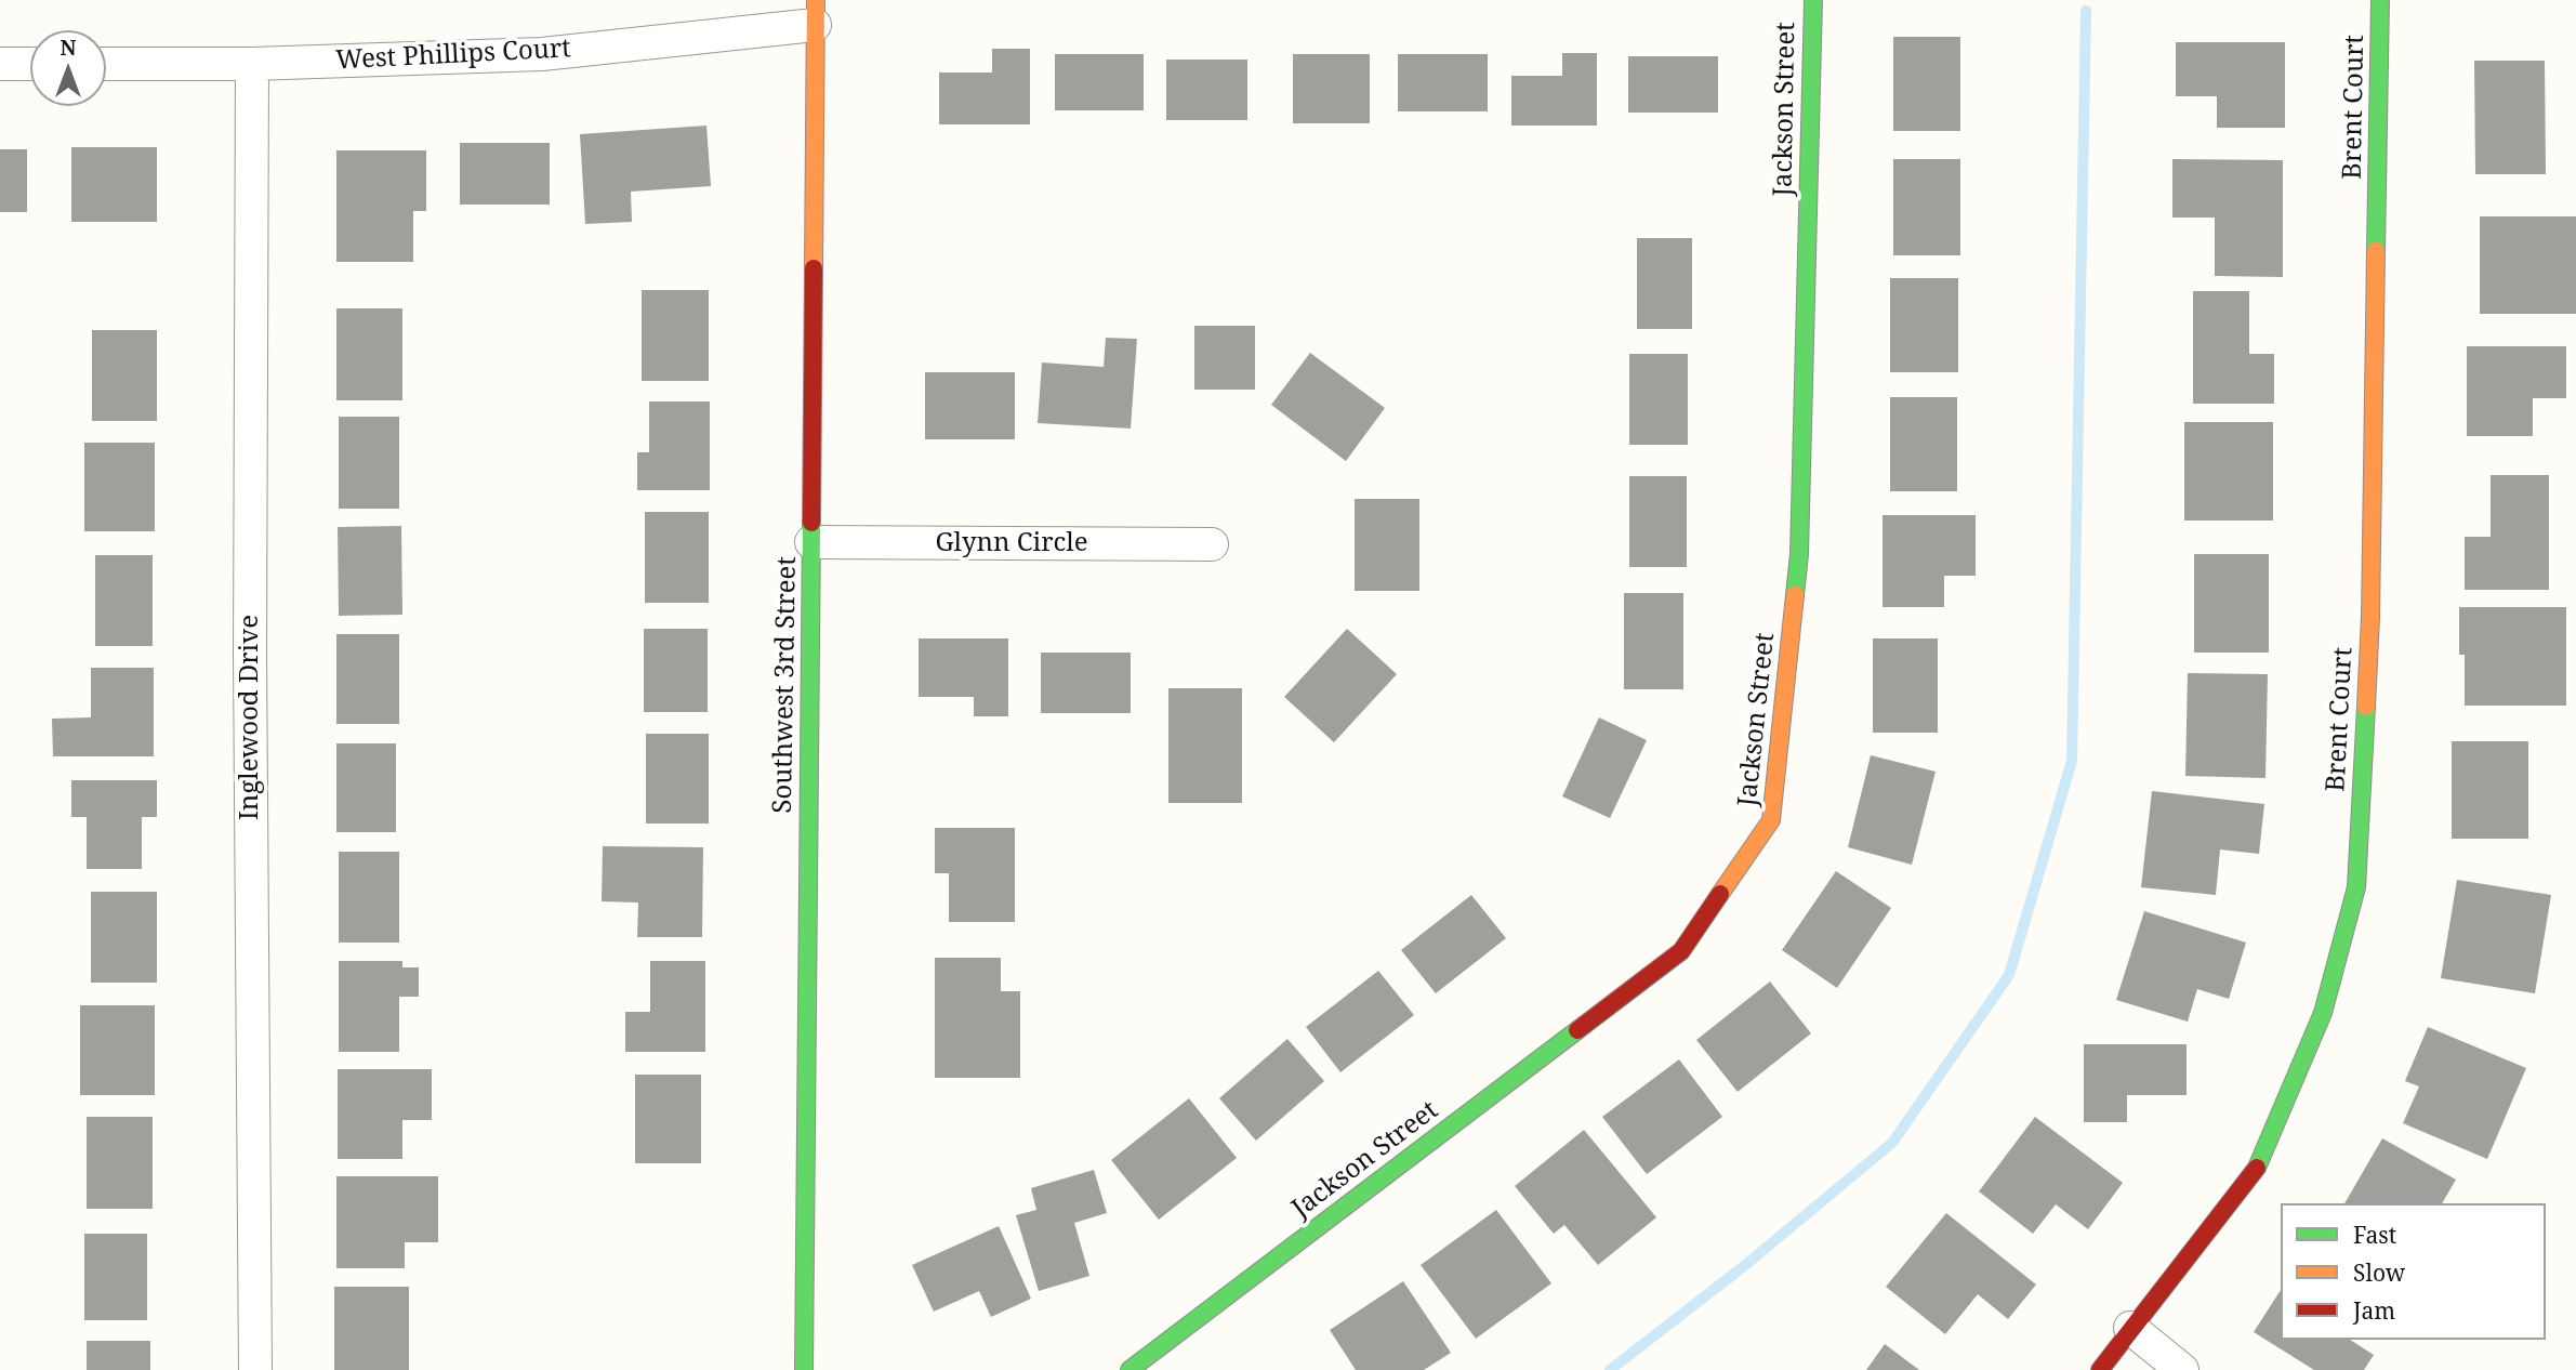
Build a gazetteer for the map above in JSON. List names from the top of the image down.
{
  "streets": {
    "street": [
      "West Phillips Court",
      "Brent Court",
      "Jackson Street",
      "Glynn Circle",
      "Southwest 3rd Street",
      "Inglewood Drive"
    ]
  },
  "crossings": [
    ["West Phillips Court", "Southwest 3rd Street"],
    ["West Phillips Court", "Inglewood Drive"],
    ["Glynn Circle", "Southwest 3rd Street"]
  ],
  "legend": ["Fast", "Slow", "Jam"],
  "north": "top"
}
